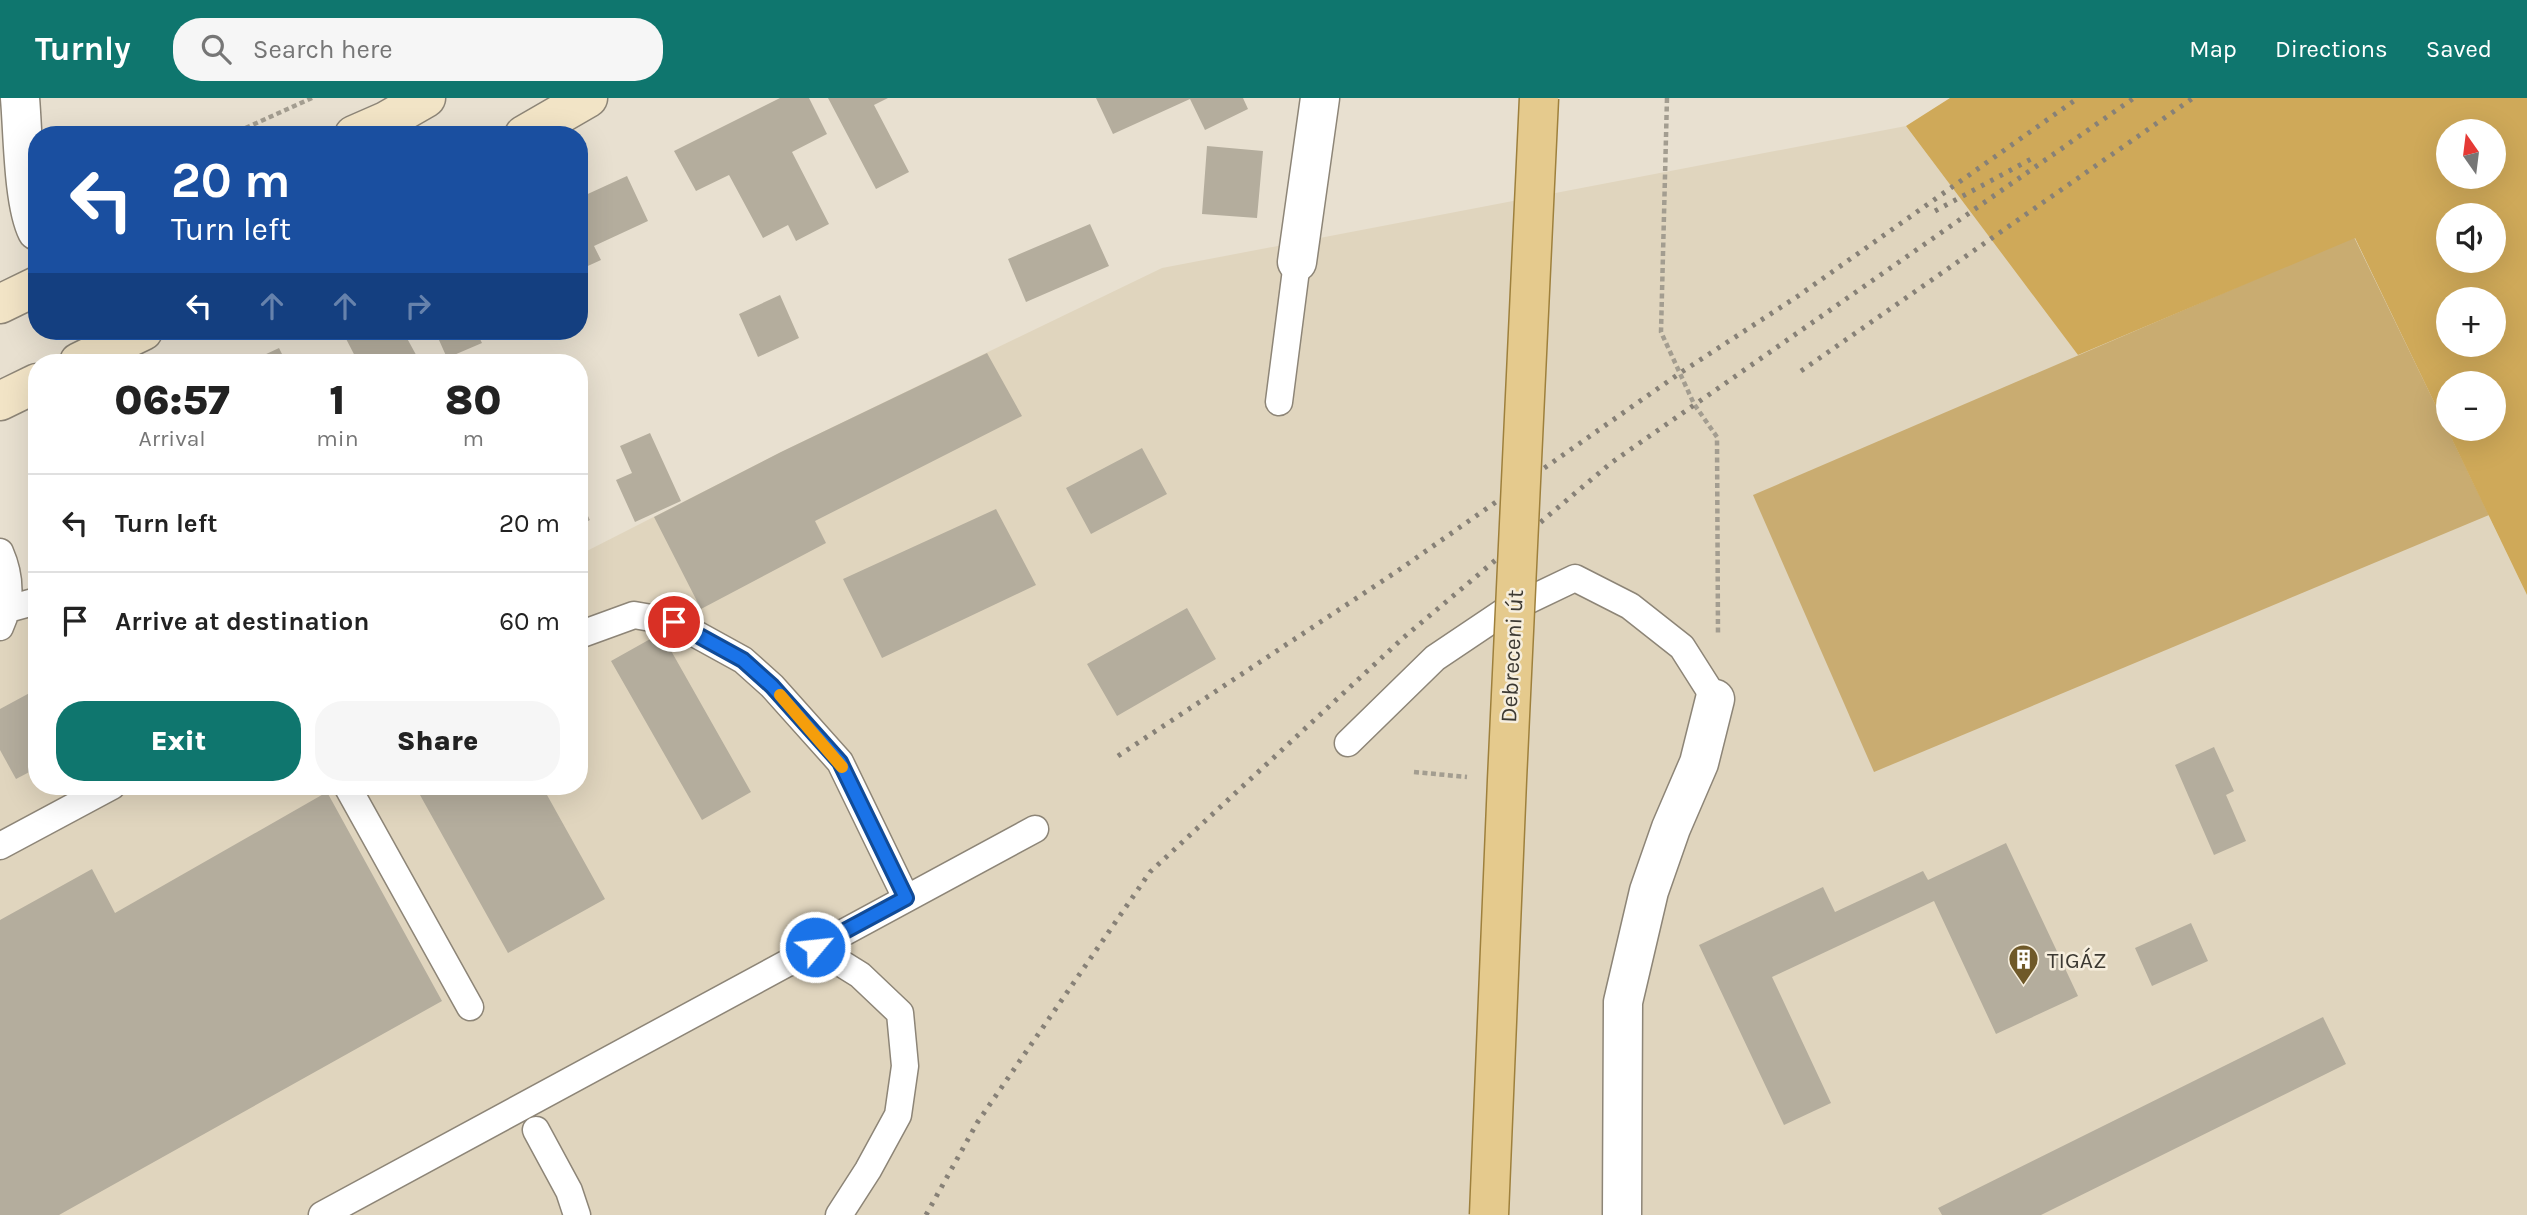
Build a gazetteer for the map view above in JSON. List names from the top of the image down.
{
  "streets": {
    "main road": ["Debreceni út"]
  },
  "places": {
    "building": ["TIGÁZ"]
  },
  "north": "top",
  "page": {
    "header": "Turnly",
    "search": "Search here",
    "nav": ["Map", "Directions", "Saved"],
    "map_buttons": ["+", "−"],
    "turn": ["20 m", "Turn left"],
    "eta": [
      "06:57",
      "Arrival",
      "1",
      "min",
      "80",
      "m"
    ],
    "list": [
      {
        "name": "Turn left",
        "value": "20 m"
      },
      {
        "name": "Arrive at destination",
        "value": "60 m"
      }
    ],
    "buttons": ["Exit", "Share"]
  }
}
